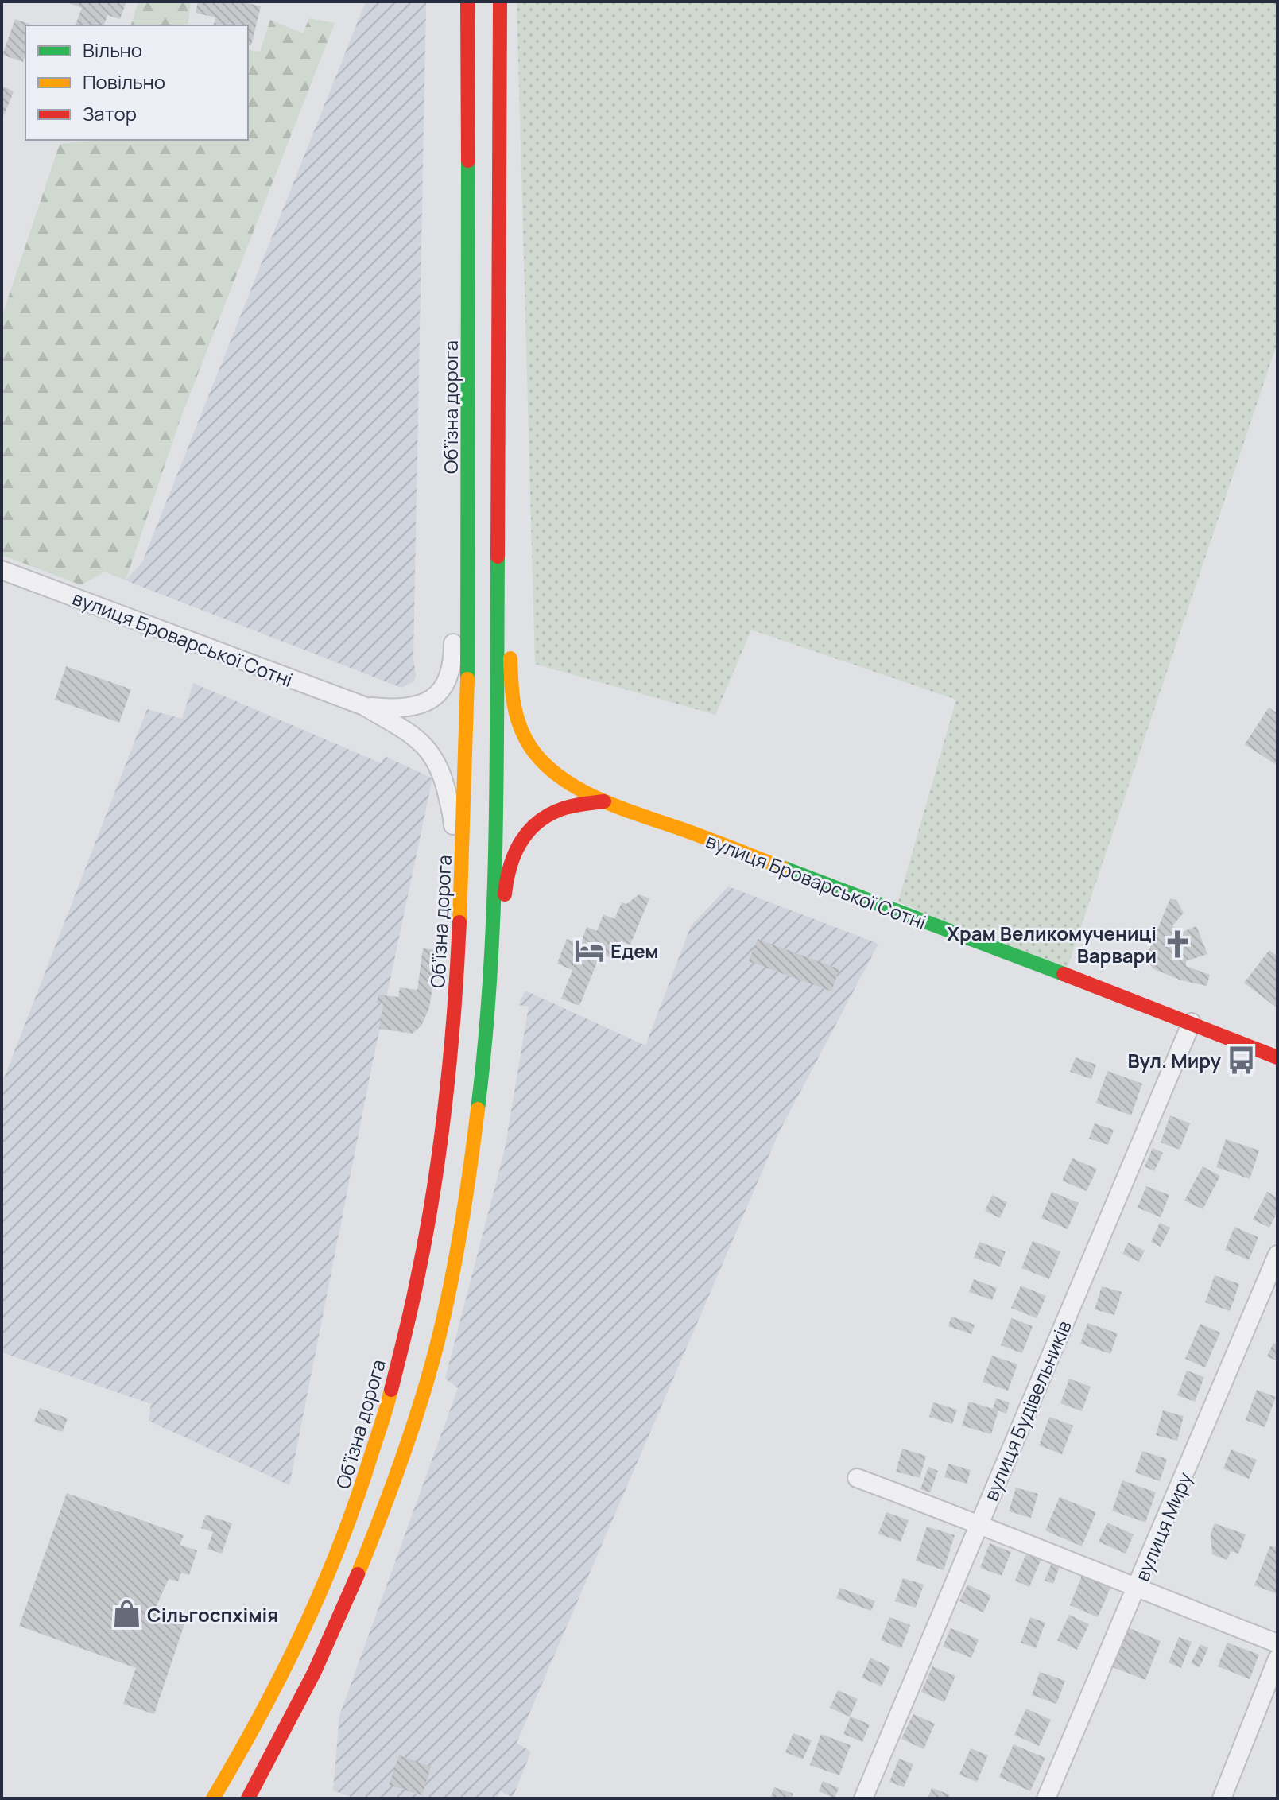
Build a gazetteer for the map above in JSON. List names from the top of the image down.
{
  "streets": {
    "main road": ["Обʼїзна дорога", "вулиця Броварської Сотні"],
    "street": ["вулиця Будівельників", "вулиця Миру"]
  },
  "crossings": [
    ["Обʼїзна дорога", "вулиця Броварської Сотні"],
    ["вулиця Броварської Сотні", "вулиця Будівельників"]
  ],
  "places": {
    "church": ["Храм Великомучениці Варвари"],
    "hotel": ["Едем"],
    "bus stop": ["Вул. Миру"],
    "shop": ["Сільгоспхімія"]
  },
  "legend": ["Вільно", "Повільно", "Затор"]
}
